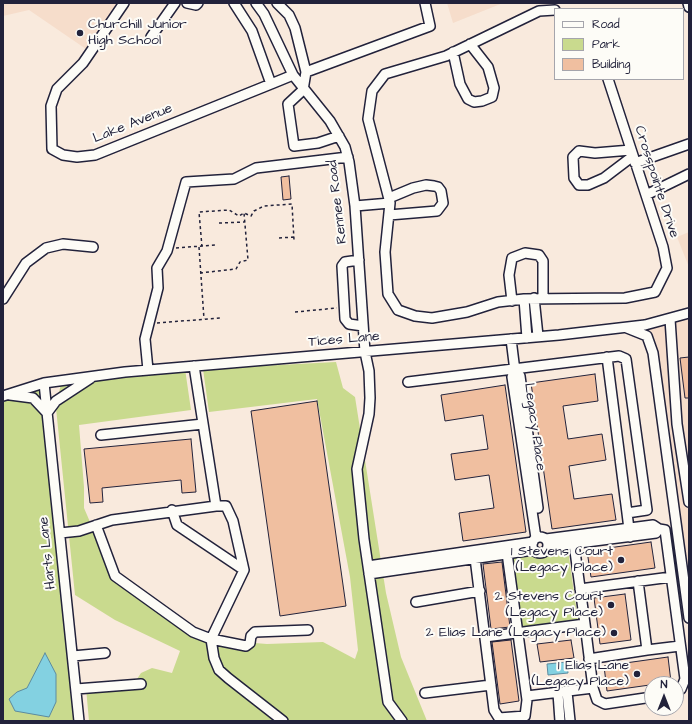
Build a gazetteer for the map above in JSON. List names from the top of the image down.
{
  "streets": {
    "street": [
      "Lake Avenue",
      "Crosspointe Drive",
      "Rennee Road",
      "Tices Lane",
      "Legacy Place",
      "Harts Lane"
    ]
  },
  "crossings": [
    ["Lake Avenue", "Rennee Road"],
    ["Rennee Road", "Tices Lane"],
    ["Tices Lane", "Legacy Place"],
    ["Tices Lane", "Harts Lane"]
  ],
  "places": [
    "Churchill Junior High School",
    "1 Stevens Court (Legacy Place)",
    "2 Stevens Court (Legacy Place)",
    "2 Elias Lane (Legacy Place)",
    "1 Elias Lane (Legacy Place)"
  ],
  "legend": ["Road", "Park", "Building"],
  "north": "top"
}
